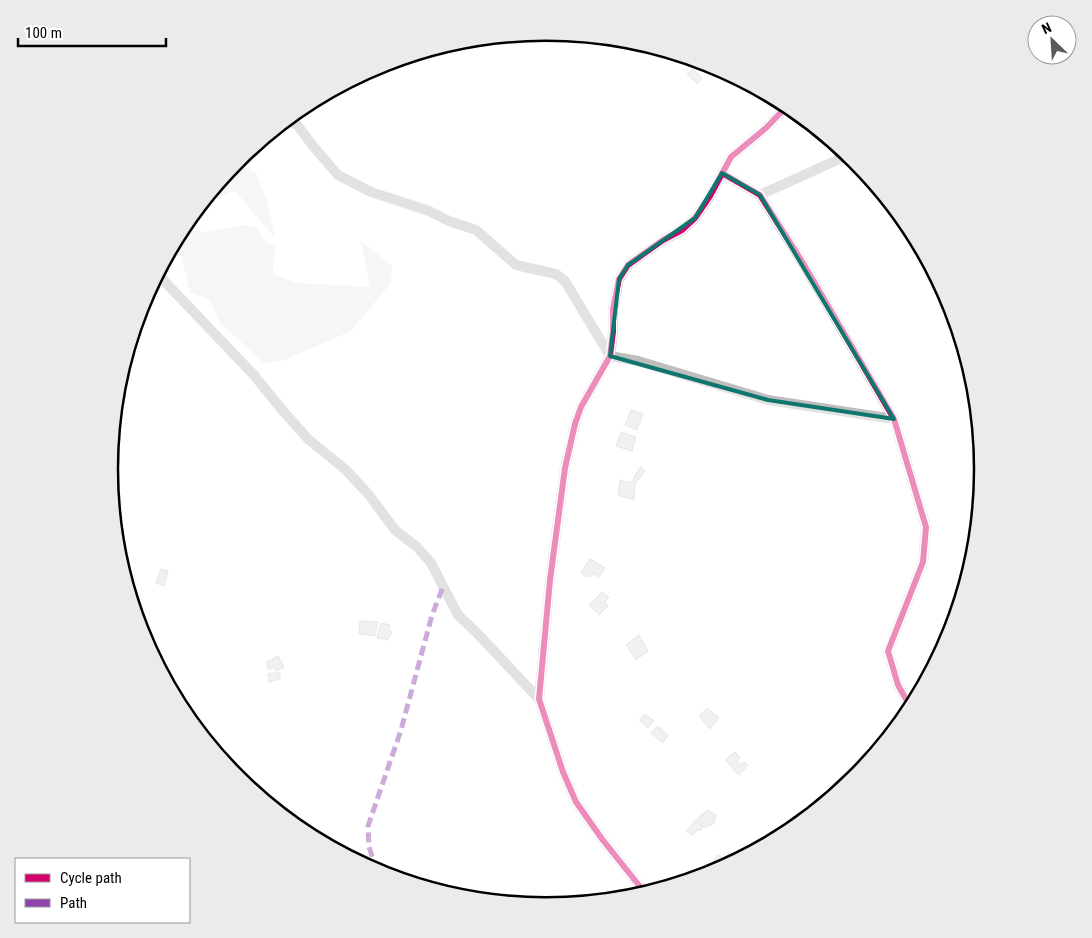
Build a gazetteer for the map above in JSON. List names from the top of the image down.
{
  "legend": ["Cycle path", "Path"],
  "scale_bar": "100 m",
  "north": "top left"
}
